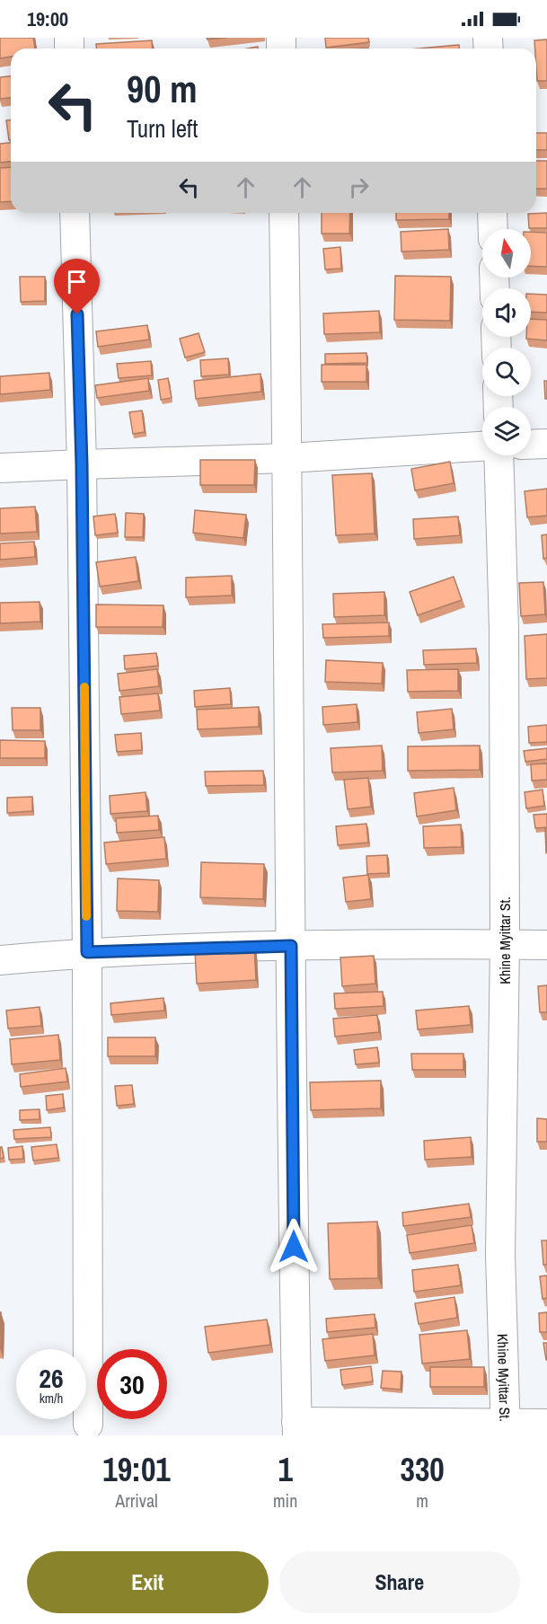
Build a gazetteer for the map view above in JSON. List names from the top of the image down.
{
  "streets": {
    "street": ["Khine Myittar St."]
  },
  "north": "top",
  "page": {
    "status": "19:00",
    "turn": ["90 m", "Turn left"],
    "speed": "26 km/h",
    "limit": "30",
    "eta": [
      "19:01",
      "Arrival",
      "1",
      "min",
      "330",
      "m"
    ],
    "buttons": ["Exit", "Share"]
  }
}
